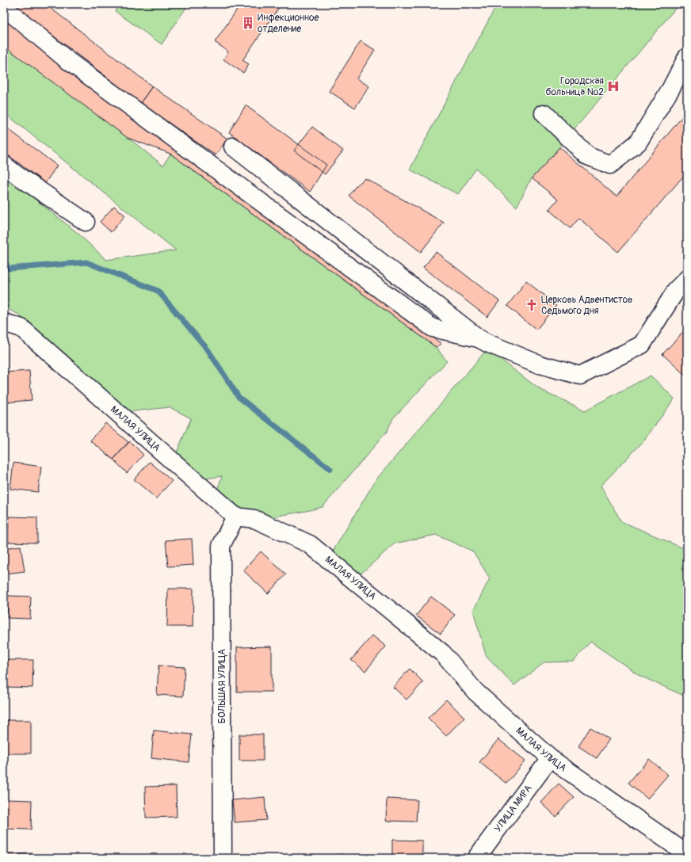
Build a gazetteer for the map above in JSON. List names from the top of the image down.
{
  "streets": {
    "street": ["МАЛАЯ УЛИЦА", "БОЛЬШАЯ УЛИЦА", "УЛИЦА МИРА"]
  },
  "crossings": [
    ["МАЛАЯ УЛИЦА", "БОЛЬШАЯ УЛИЦА"],
    ["МАЛАЯ УЛИЦА", "УЛИЦА МИРА"]
  ],
  "places": {
    "building": ["Инфекционное отделение"],
    "hospital": ["Городская больница №2"],
    "church": ["Церковь Адвентистов Седьмого дня"]
  }
}
